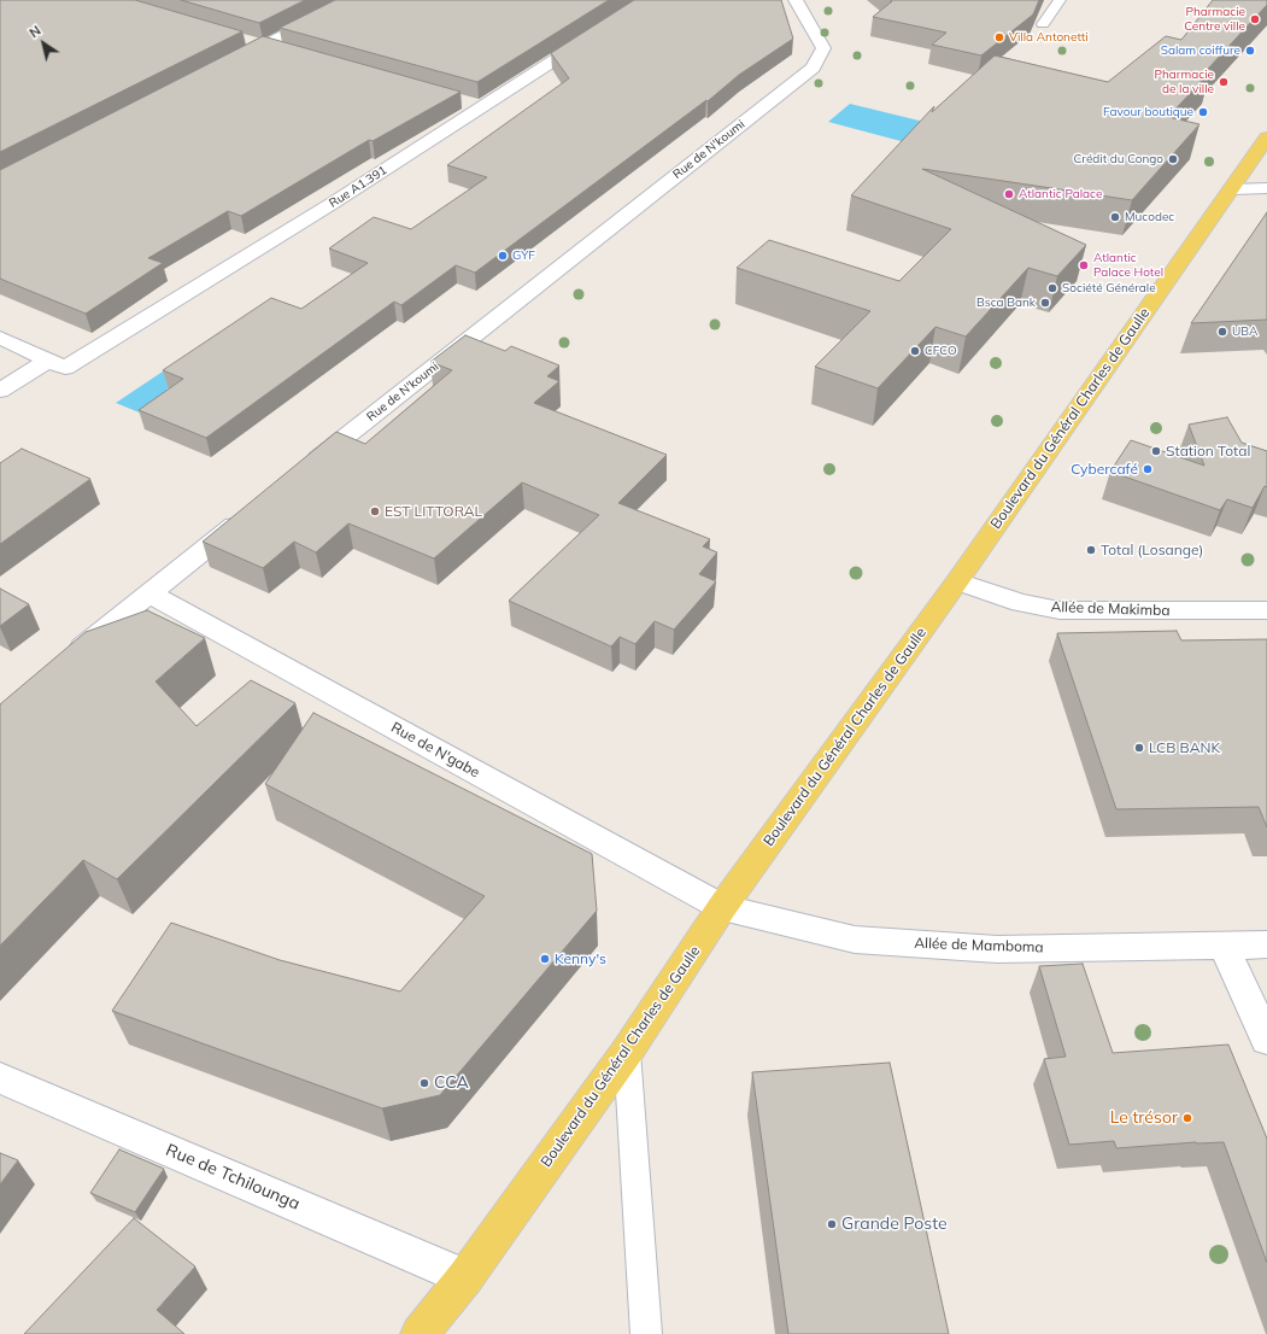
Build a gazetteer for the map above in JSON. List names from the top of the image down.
{
  "streets": {
    "main road": ["Boulevard du Général Charles de Gaulle"],
    "street": [
      "Rue de N'koumi",
      "Rue A1.391",
      "Allée de Makimba",
      "Rue de N'gabe",
      "Allée de Mamboma",
      "Rue de Tchilounga"
    ]
  },
  "crossings": [
    ["Boulevard du Général Charles de Gaulle", "Allée de Makimba"],
    ["Boulevard du Général Charles de Gaulle", "Rue de N'gabe"],
    ["Boulevard du Général Charles de Gaulle", "Allée de Mamboma"],
    ["Boulevard du Général Charles de Gaulle", "Rue de Tchilounga"],
    ["Rue de N'gabe", "Allée de Mamboma"]
  ],
  "places": [
    "Pharmacie Centre ville",
    "Villa Antonetti",
    "Salam coiffure",
    "Pharmacie de la ville",
    "Favour boutique",
    "Crédit du Congo",
    "Atlantic Palace",
    "Mucodec",
    "GYF",
    "Atlantic Palace Hotel",
    "Société Générale",
    "Bsca Bank",
    "UBA",
    "CFCO",
    "Station Total",
    "Cybercafé",
    "EST LITTORAL",
    "Total (Losange)",
    "LCB BANK",
    "Kenny's",
    "CCA",
    "Le trésor",
    "Grande Poste"
  ],
  "north": "top left"
}
